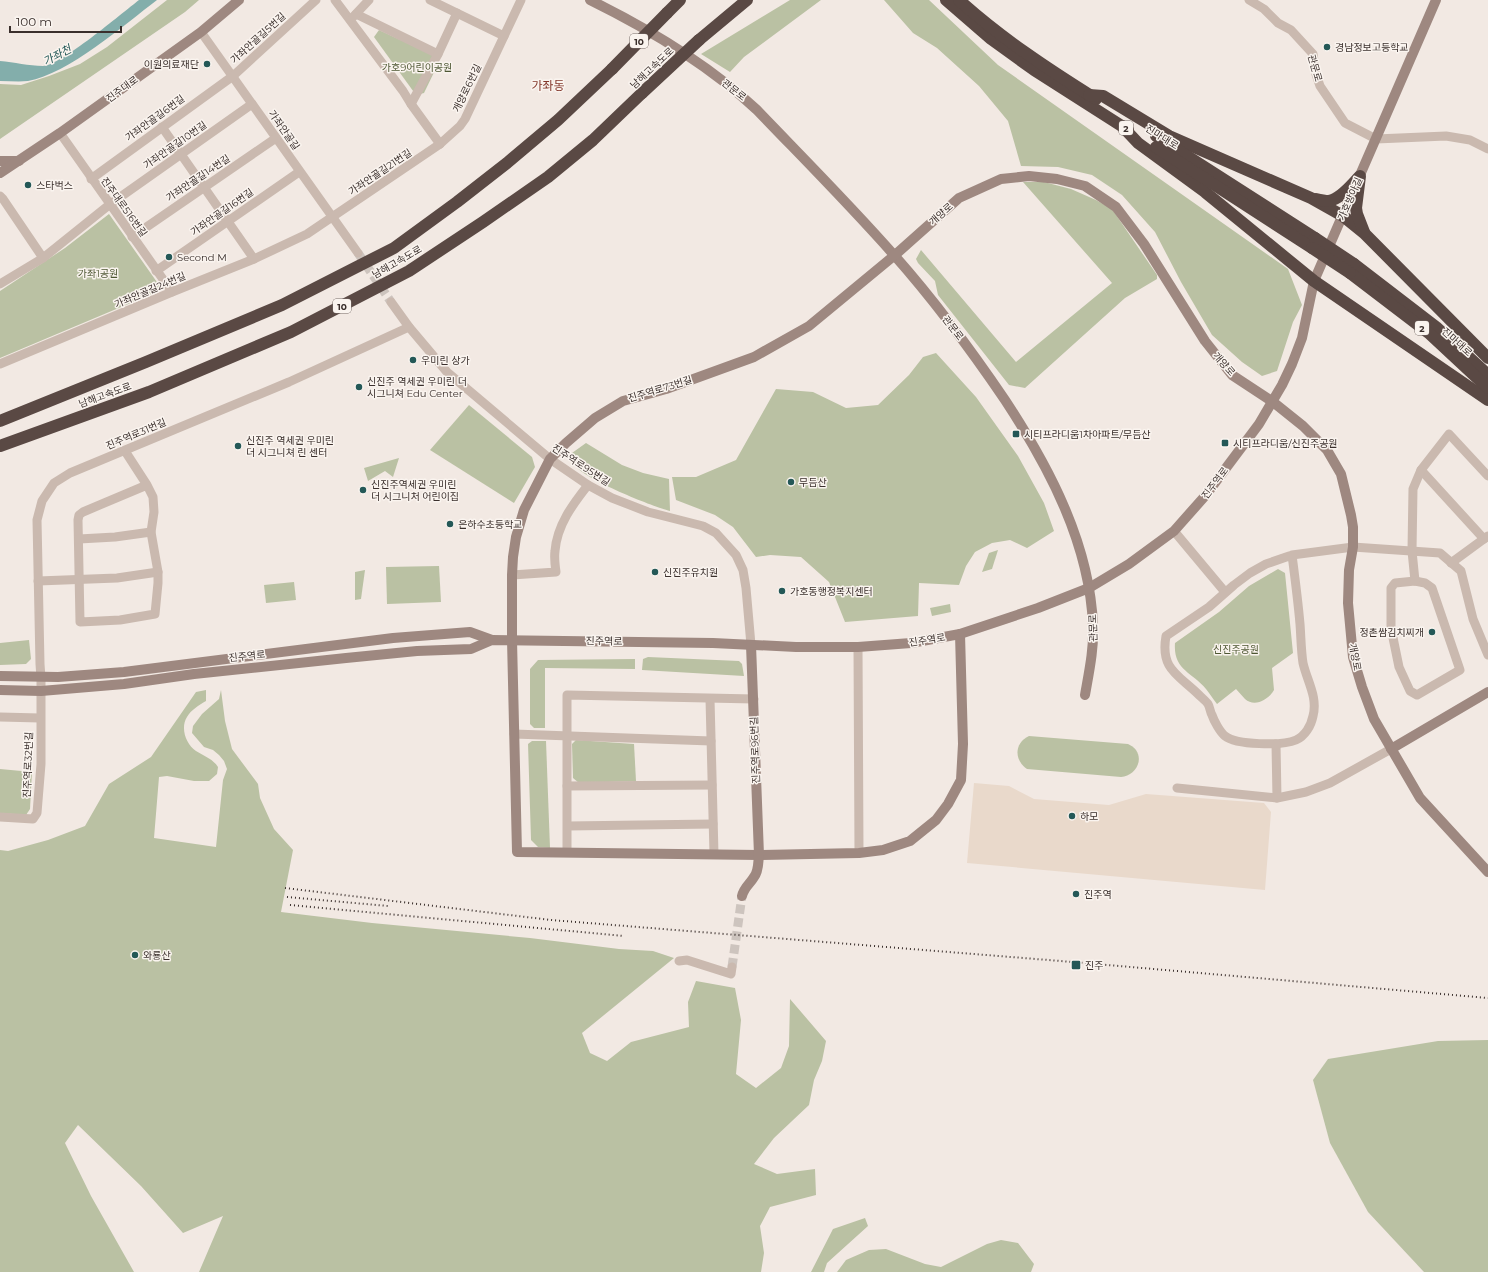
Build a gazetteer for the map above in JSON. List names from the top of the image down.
{
  "streets": {
    "highway": [
      "10",
      "남해고속도로",
      "2",
      "진마대로"
    ],
    "street": [
      "가좌안골길5번길",
      "관문로",
      "개양로6번길",
      "진주대로",
      "가좌안골길6번길",
      "가좌안골길",
      "가좌안골길10번길",
      "가좌안골길21번길",
      "가좌안골길14번길",
      "가호방아길",
      "진주대로516번길",
      "가좌안골길16번길",
      "개양로",
      "가좌안골길24번길",
      "진주역로73번길",
      "진주역로31번길",
      "진주역로95번길",
      "진주역로",
      "진주역로96번길",
      "진주역로32번길"
    ]
  },
  "crossings": [
    ["가좌안골길5번길", "가좌안골길6번길"],
    ["가좌안골길5번길", "가좌안골길"],
    ["관문로", "가호방아길"],
    ["관문로", "개양로"],
    ["관문로", "진주역로73번길"],
    ["관문로", "진주역로"],
    ["개양로6번길", "가좌안골길21번길"],
    ["진주대로", "가좌안골길"],
    ["진주대로", "진주대로516번길"],
    ["가좌안골길6번길", "가좌안골길"],
    ["가좌안골길6번길", "진주대로516번길"],
    ["2", "진마대로"],
    ["가좌안골길", "가좌안골길10번길"],
    ["가좌안골길", "가좌안골길21번길"],
    ["가좌안골길", "가좌안골길14번길"],
    ["가좌안골길", "가좌안골길16번길"],
    ["가좌안골길", "가좌안골길24번길"],
    ["가좌안골길10번길", "진주대로516번길"],
    ["가좌안골길21번길", "가좌안골길24번길"],
    ["가좌안골길14번길", "진주대로516번길"],
    ["가호방아길", "개양로"],
    ["가호방아길", "진주역로"],
    ["진주대로516번길", "가좌안골길16번길"],
    ["진주대로516번길", "가좌안골길24번길"],
    ["개양로", "진주역로73번길"],
    ["개양로", "진주역로"],
    ["진주역로73번길", "진주역로95번길"],
    ["진주역로73번길", "진주역로"],
    ["진주역로31번길", "진주역로95번길"],
    ["진주역로31번길", "진주역로"],
    ["진주역로31번길", "진주역로32번길"],
    ["진주역로95번길", "진주역로"],
    ["진주역로95번길", "진주역로96번길"],
    ["진주역로", "진주역로96번길"],
    ["진주역로", "진주역로32번길"]
  ],
  "districts": ["가좌동"],
  "water": ["가좌천"],
  "parks": ["가호9어린이공원", "가좌1공원", "신진주공원"],
  "places": {
    "other": [
      "경남정보고등학교",
      "이원의료재단",
      "스타벅스",
      "Second M",
      "우미린 상가",
      "신진주 역세권 우미린 더 시그니쳐 Edu Center",
      "신진주 역세권 우미린 더 시그니쳐 린 센터",
      "무듬산",
      "신진주역세권 우미린 더 시그니처 어린이집",
      "은하수초등학교",
      "신진주유치원",
      "가호동행정복지센터",
      "정촌쌈김치찌개",
      "하모",
      "진주역",
      "와룡산"
    ],
    "transit": ["시티프라디움1차아파트/무듬산", "시티프라디움/신진주공원", "진주"]
  },
  "scale_bar": "100 m"
}
